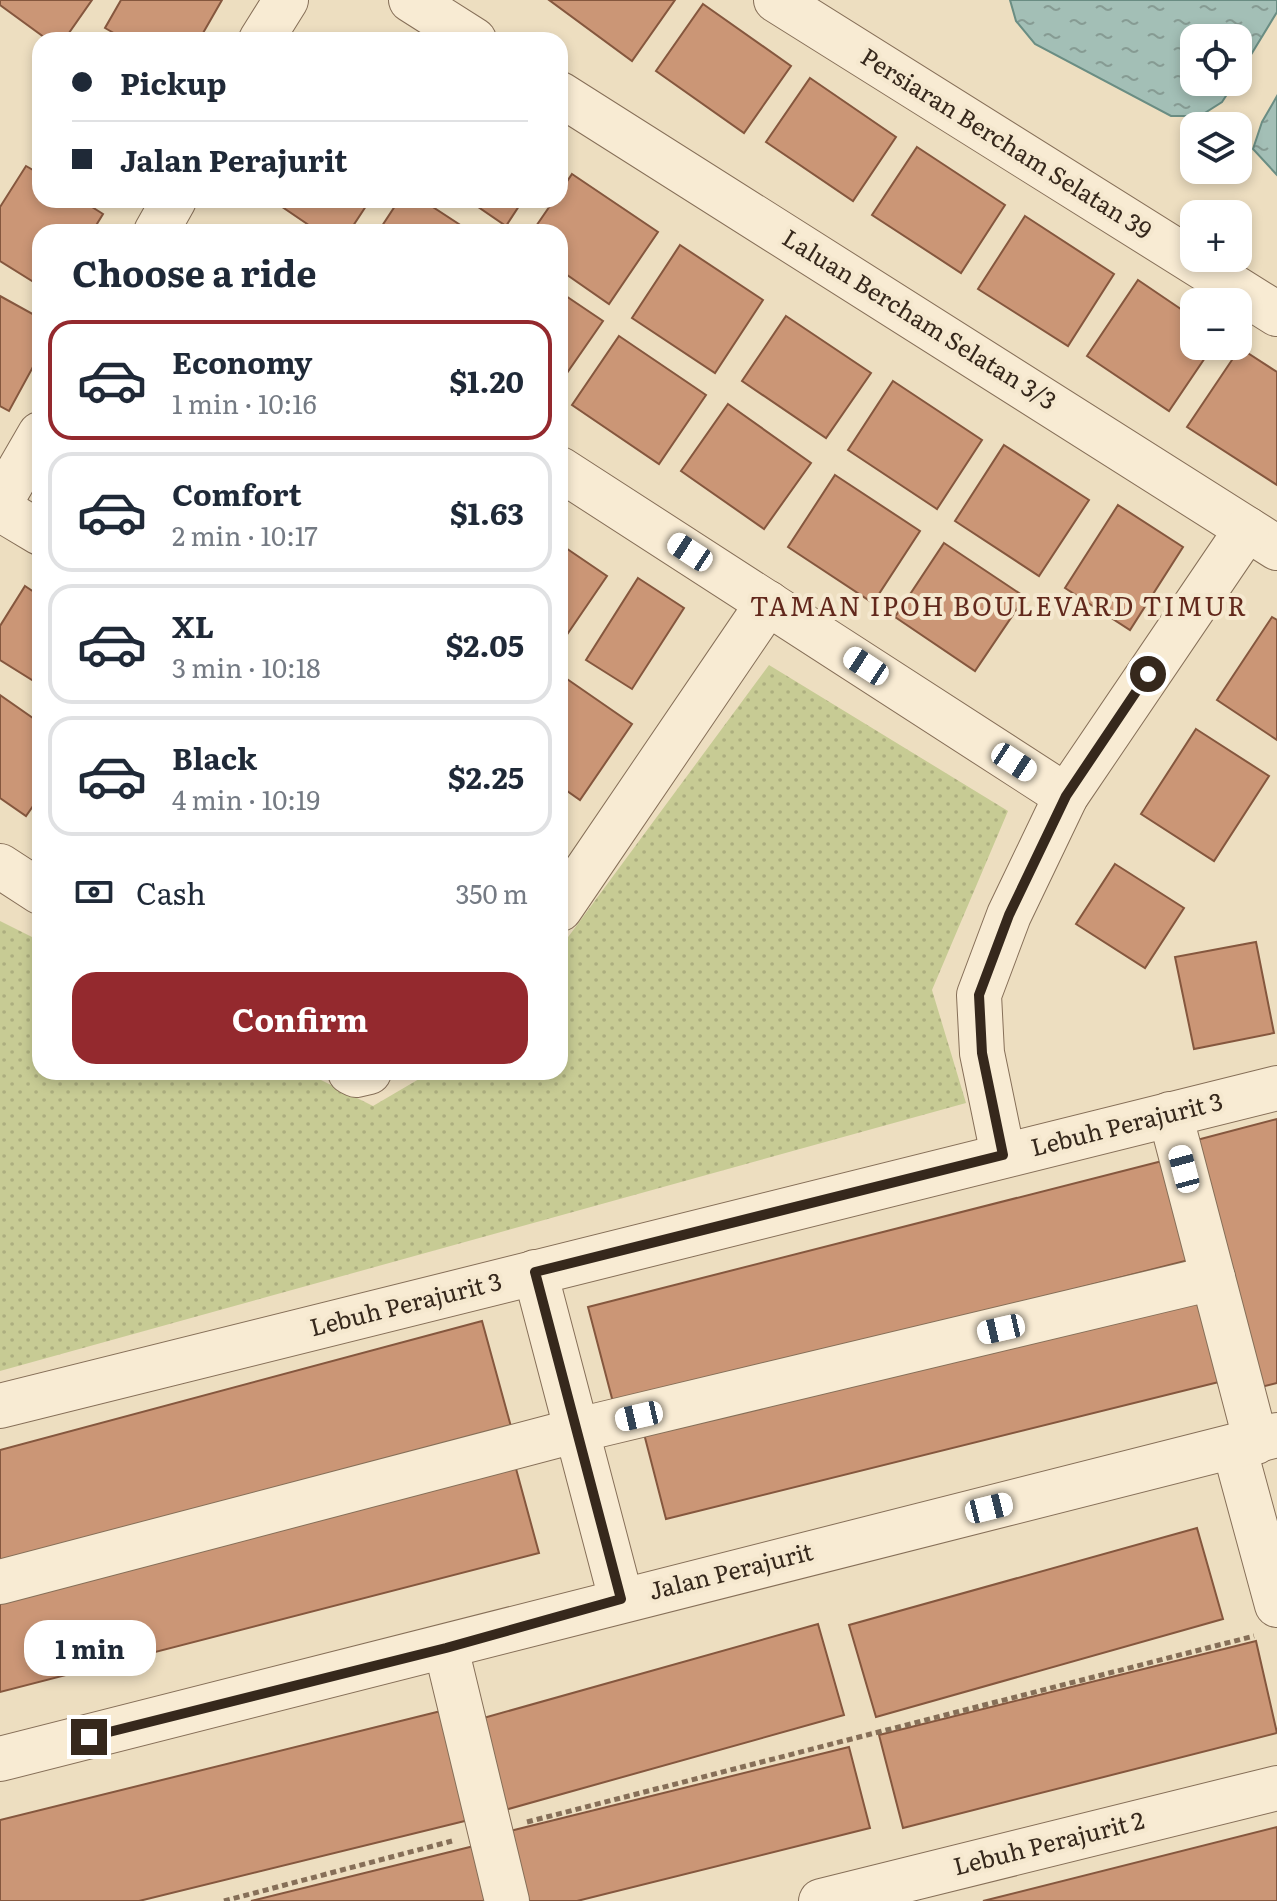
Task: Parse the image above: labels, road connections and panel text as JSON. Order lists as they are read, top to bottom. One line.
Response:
{"streets":{"street":["Persiaran Bercham Selatan 39","Laluan Bercham Selatan 3/3","Lebuh Perajurit 3","Jalan Perajurit","Lebuh Perajurit 2"]},"districts":["TAMAN IPOH BOULEVARD TIMUR"],"page":{"map_buttons":["+","−"],"banner":["Pickup","Jalan Perajurit"],"heading":"Choose a ride","list":[{"name":"Economy","note":"1 min · 10:16","value":"$1.20"},{"name":"Comfort","note":"2 min · 10:17","value":"$1.63"},{"name":"XL","note":"3 min · 10:18","value":"$2.05"},{"name":"Black","note":"4 min · 10:19","value":"$2.25"}],"pay":["Cash","350 m"],"buttons":"Confirm","bubble":"1 min"}}
